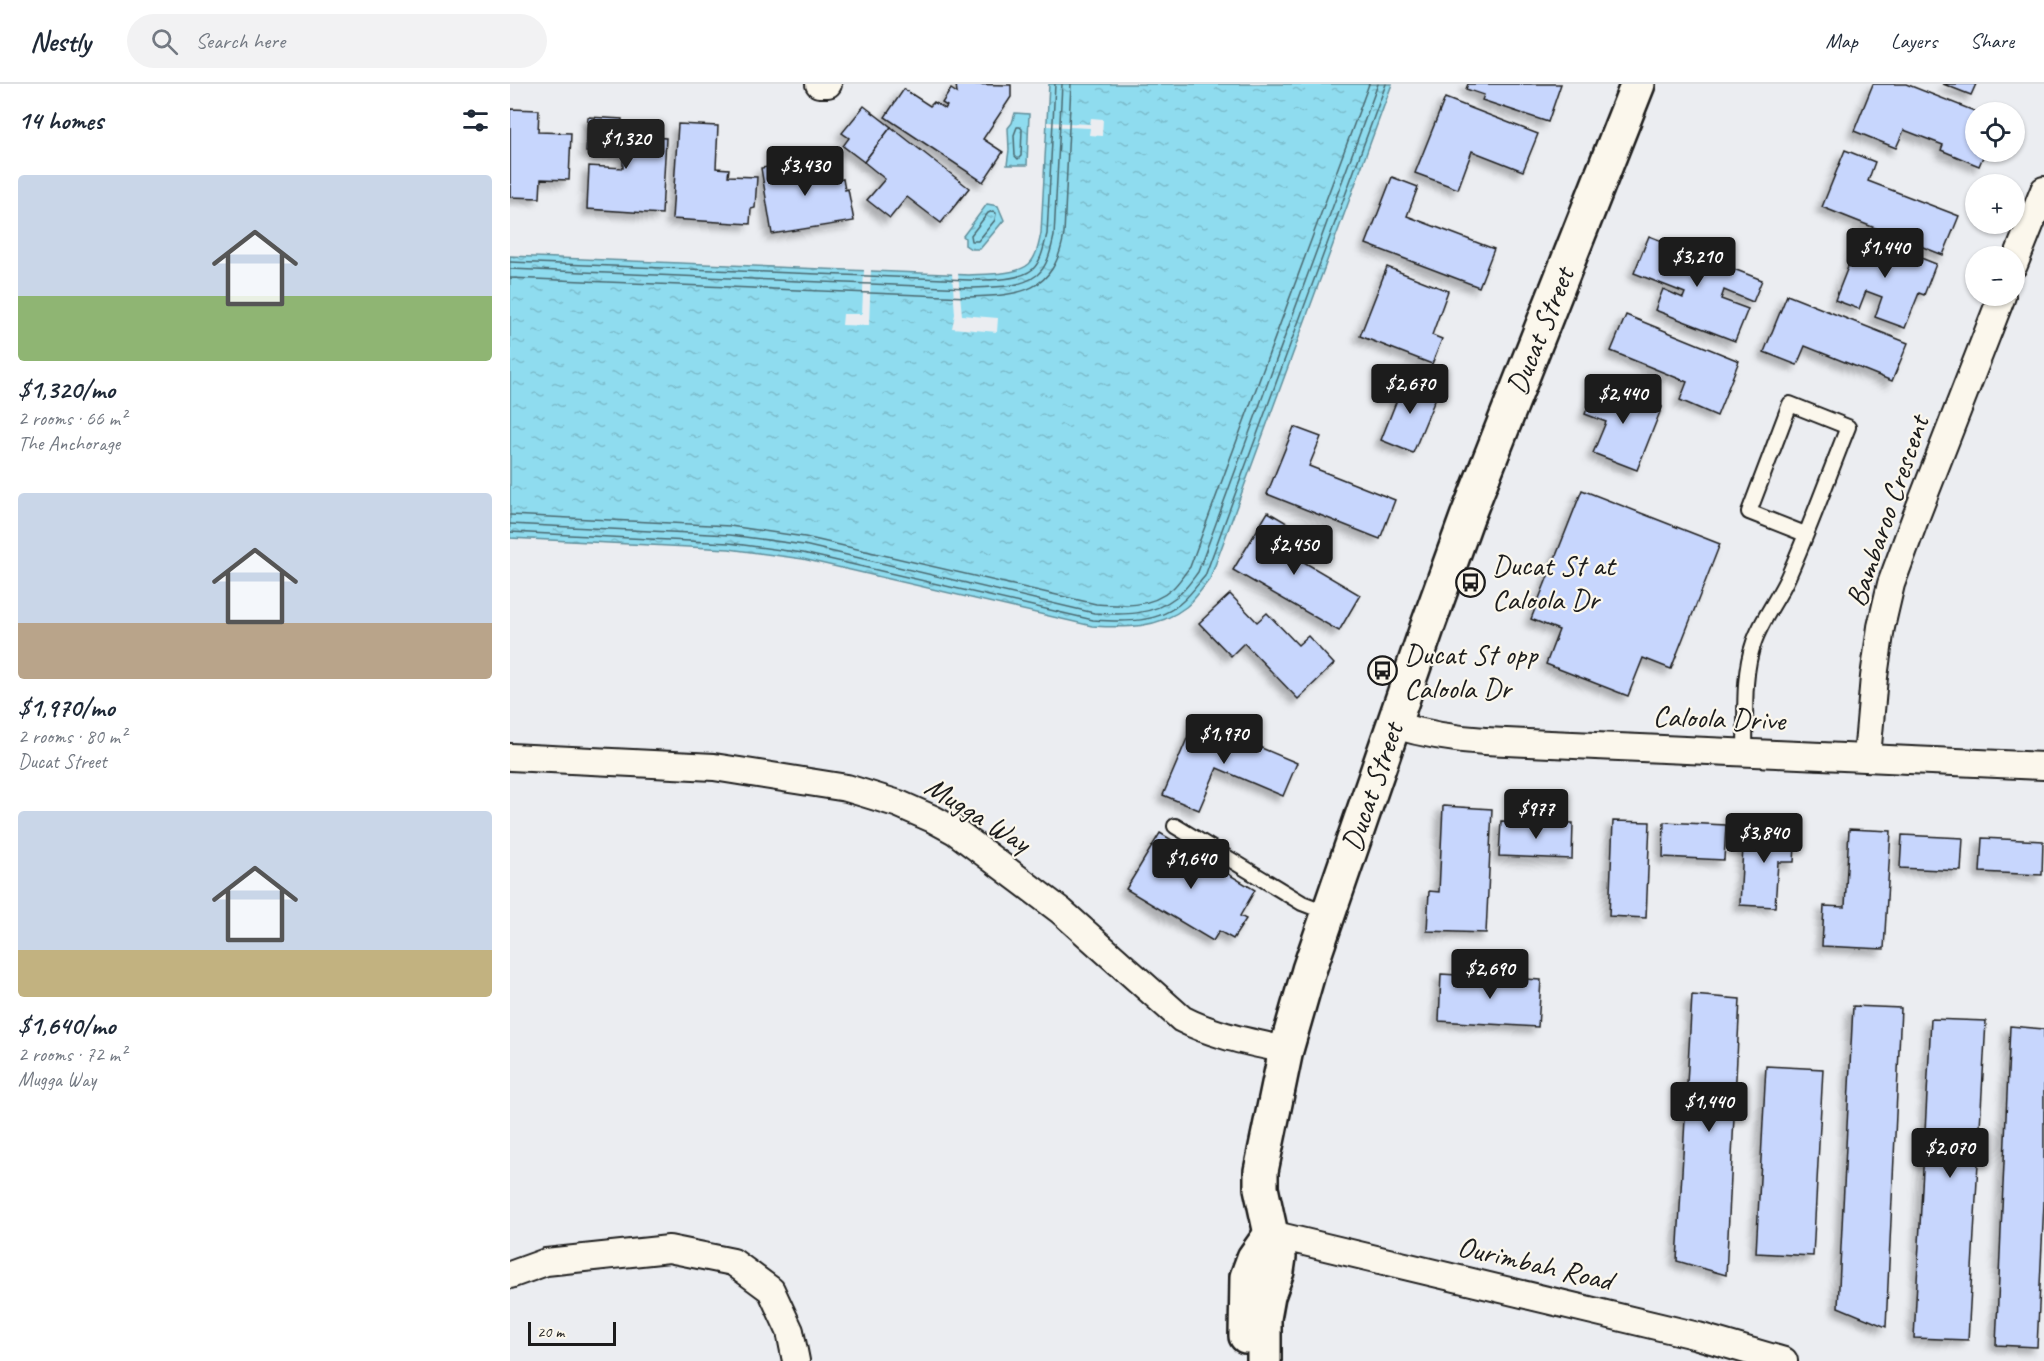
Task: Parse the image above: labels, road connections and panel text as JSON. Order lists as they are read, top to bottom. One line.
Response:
{"streets":{"street":["Ducat Street","Bambaroo Crescent","Caloola Drive","Mugga Way","Ourimbah Road"]},"crossings":[["Ducat Street","Caloola Drive"],["Ducat Street","Mugga Way"],["Ducat Street","Ourimbah Road"],["Bambaroo Crescent","Caloola Drive"]],"places":{"bus stop":["Ducat St at Caloola Dr","Ducat St opp Caloola Dr"]},"scale_bar":"20 m","page":{"header":"Nestly","search":"Search here","nav":["Map","Layers","Share"],"heading":"14 homes","map_buttons":["+","−"],"price":["$1,320","$3,430","$1,440","$3,210","$2,670","$2,440","$2,450","$1,970","$977","$3,840","$1,640","$2,690","$1,440","$2,070"],"list":[{"name":"$1,320/mo","note":"2 rooms · 66 m² · The Anchorage"},{"name":"$1,970/mo","note":"2 rooms · 80 m² · Ducat Street"},{"name":"$1,640/mo","note":"2 rooms · 72 m² · Mugga Way"}],"scale":"20 m"}}
